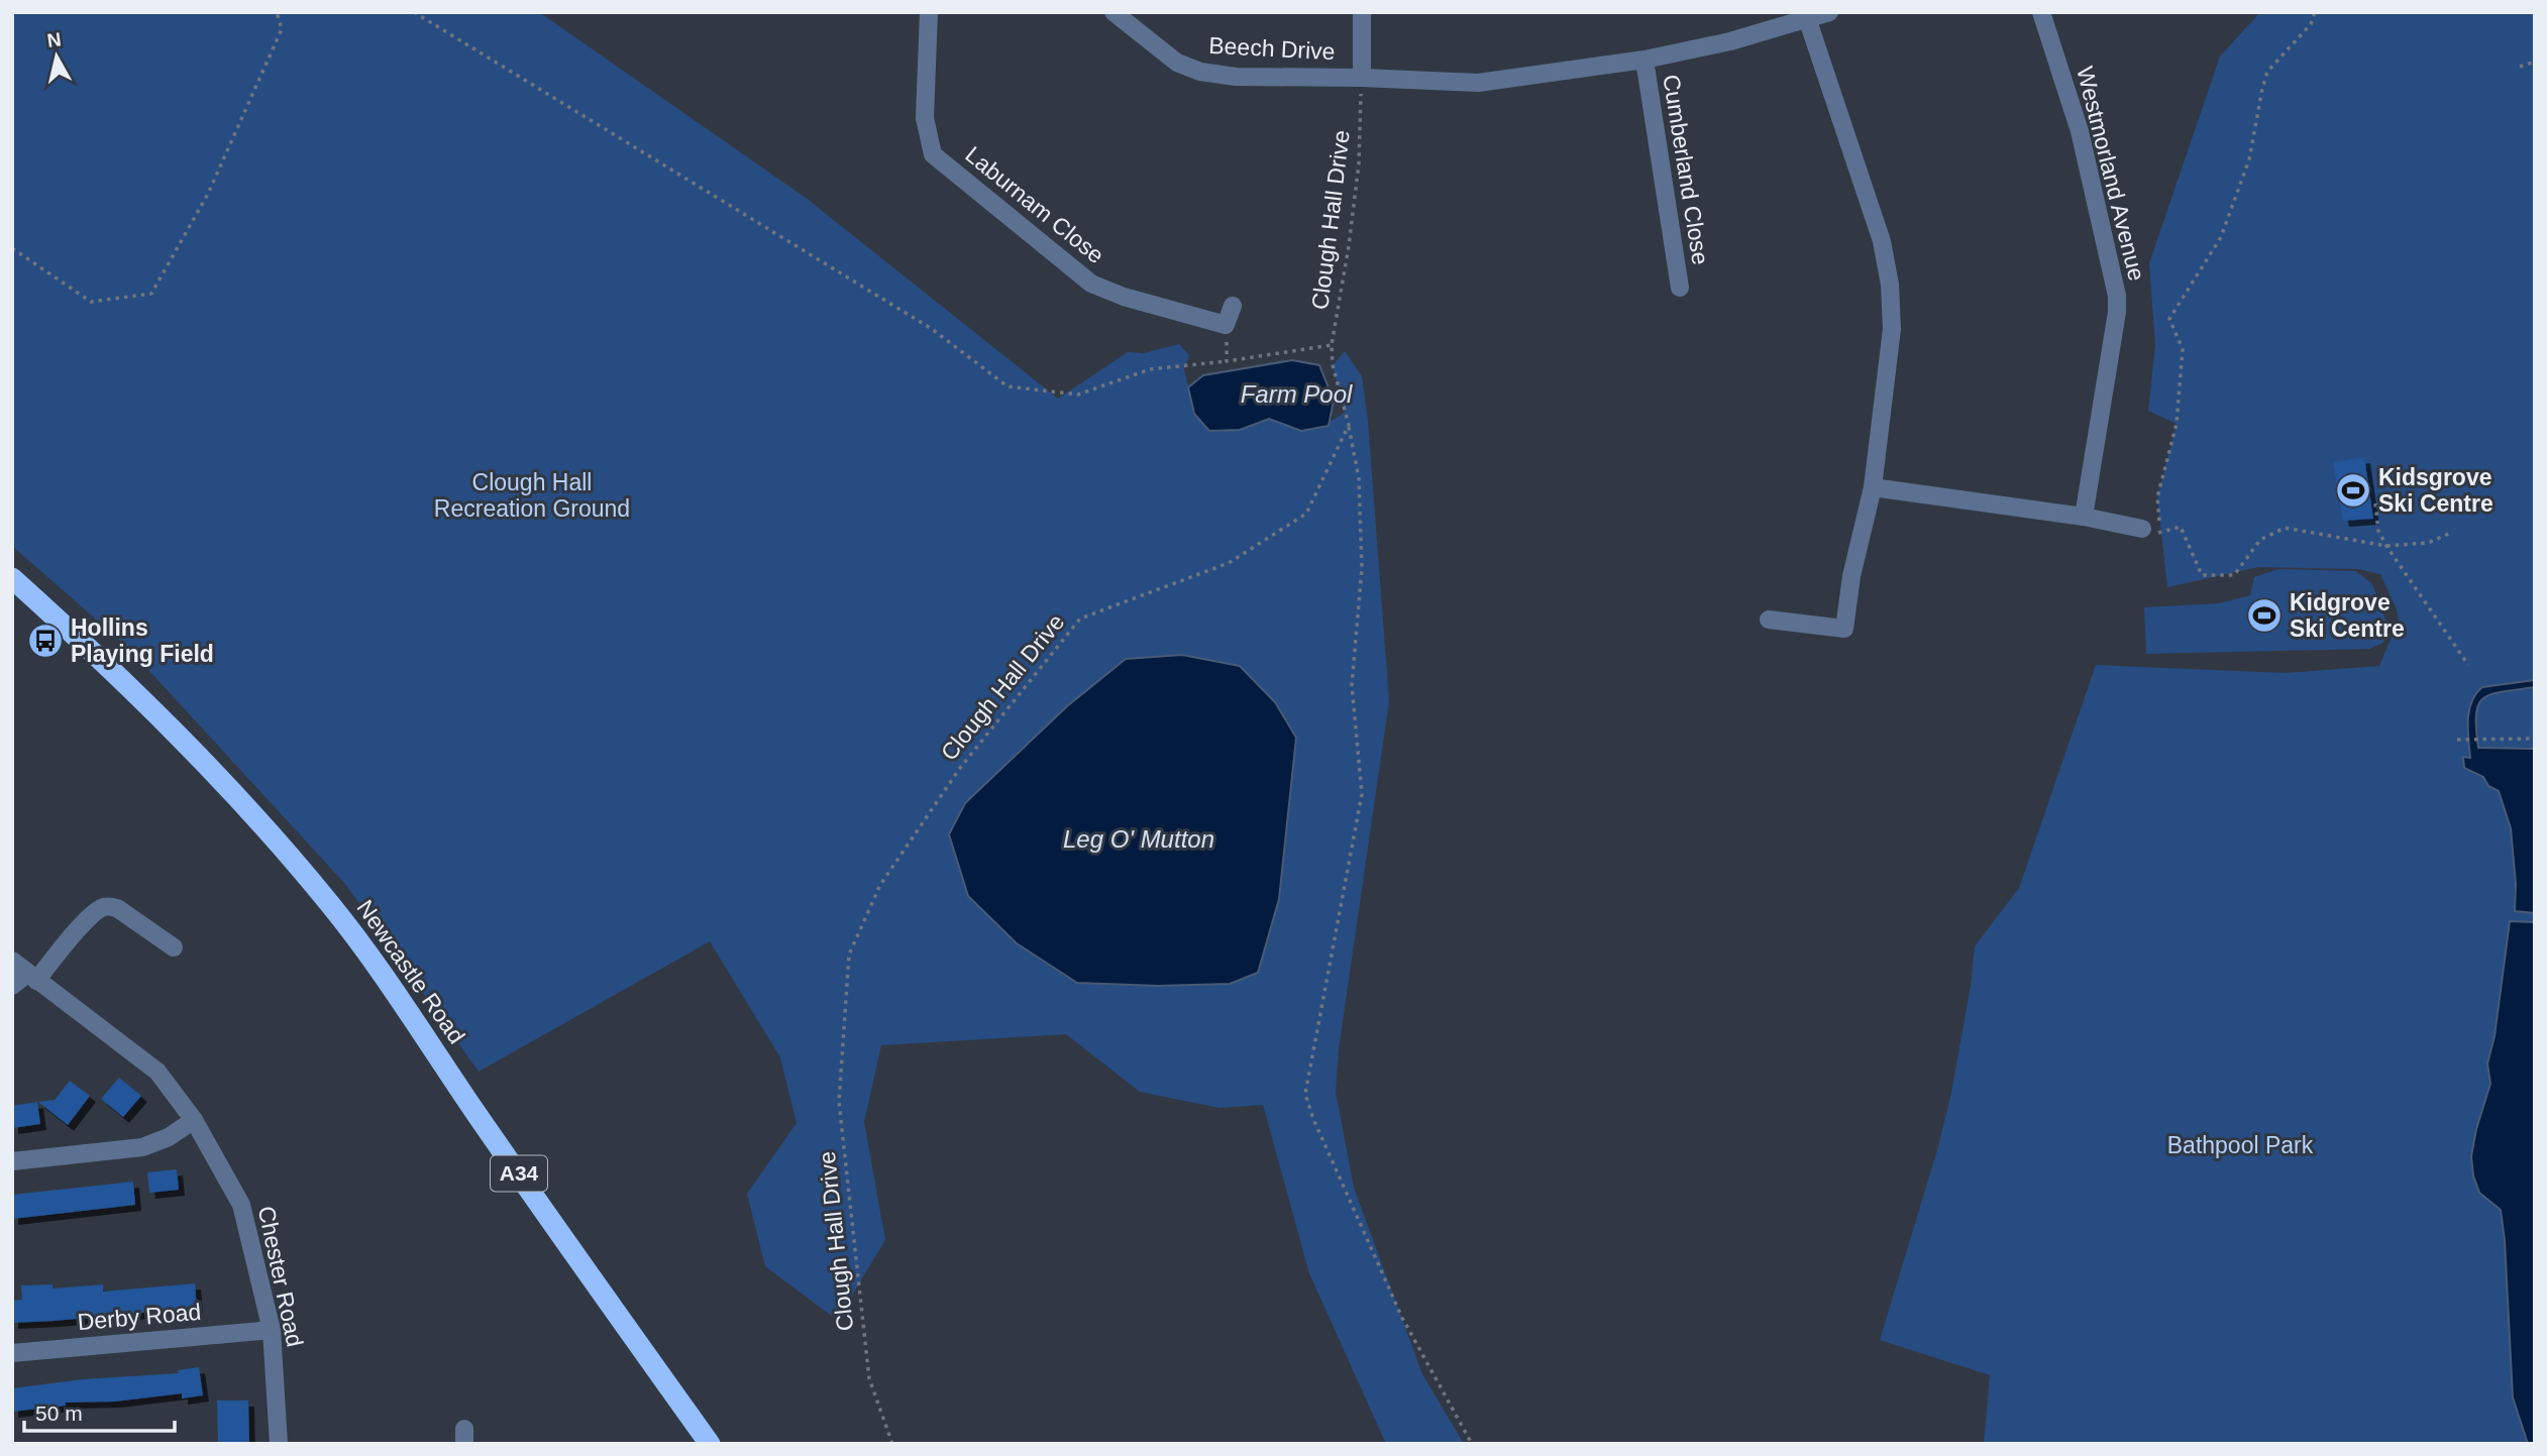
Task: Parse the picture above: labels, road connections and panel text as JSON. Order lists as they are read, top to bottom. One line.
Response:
{"streets":{"highway":["Newcastle Road","A34"],"street":["Beech Drive","Cumberland Close","Westmorland Avenue","Laburnam Close","Chester Road","Derby Road"],"path":["Clough Hall Drive"]},"crossings":[["Beech Drive","Cumberland Close"],["Beech Drive","Clough Hall Drive"],["Chester Road","Derby Road"]],"water":["Farm Pool","Leg O' Mutton"],"parks":["Clough Hall Recreation Ground","Bathpool Park"],"places":{"sports":["Kidsgrove Ski Centre","Kidgrove Ski Centre"],"bus stop":["Hollins Playing Field"]},"scale_bar":"50 m","north":"top"}
